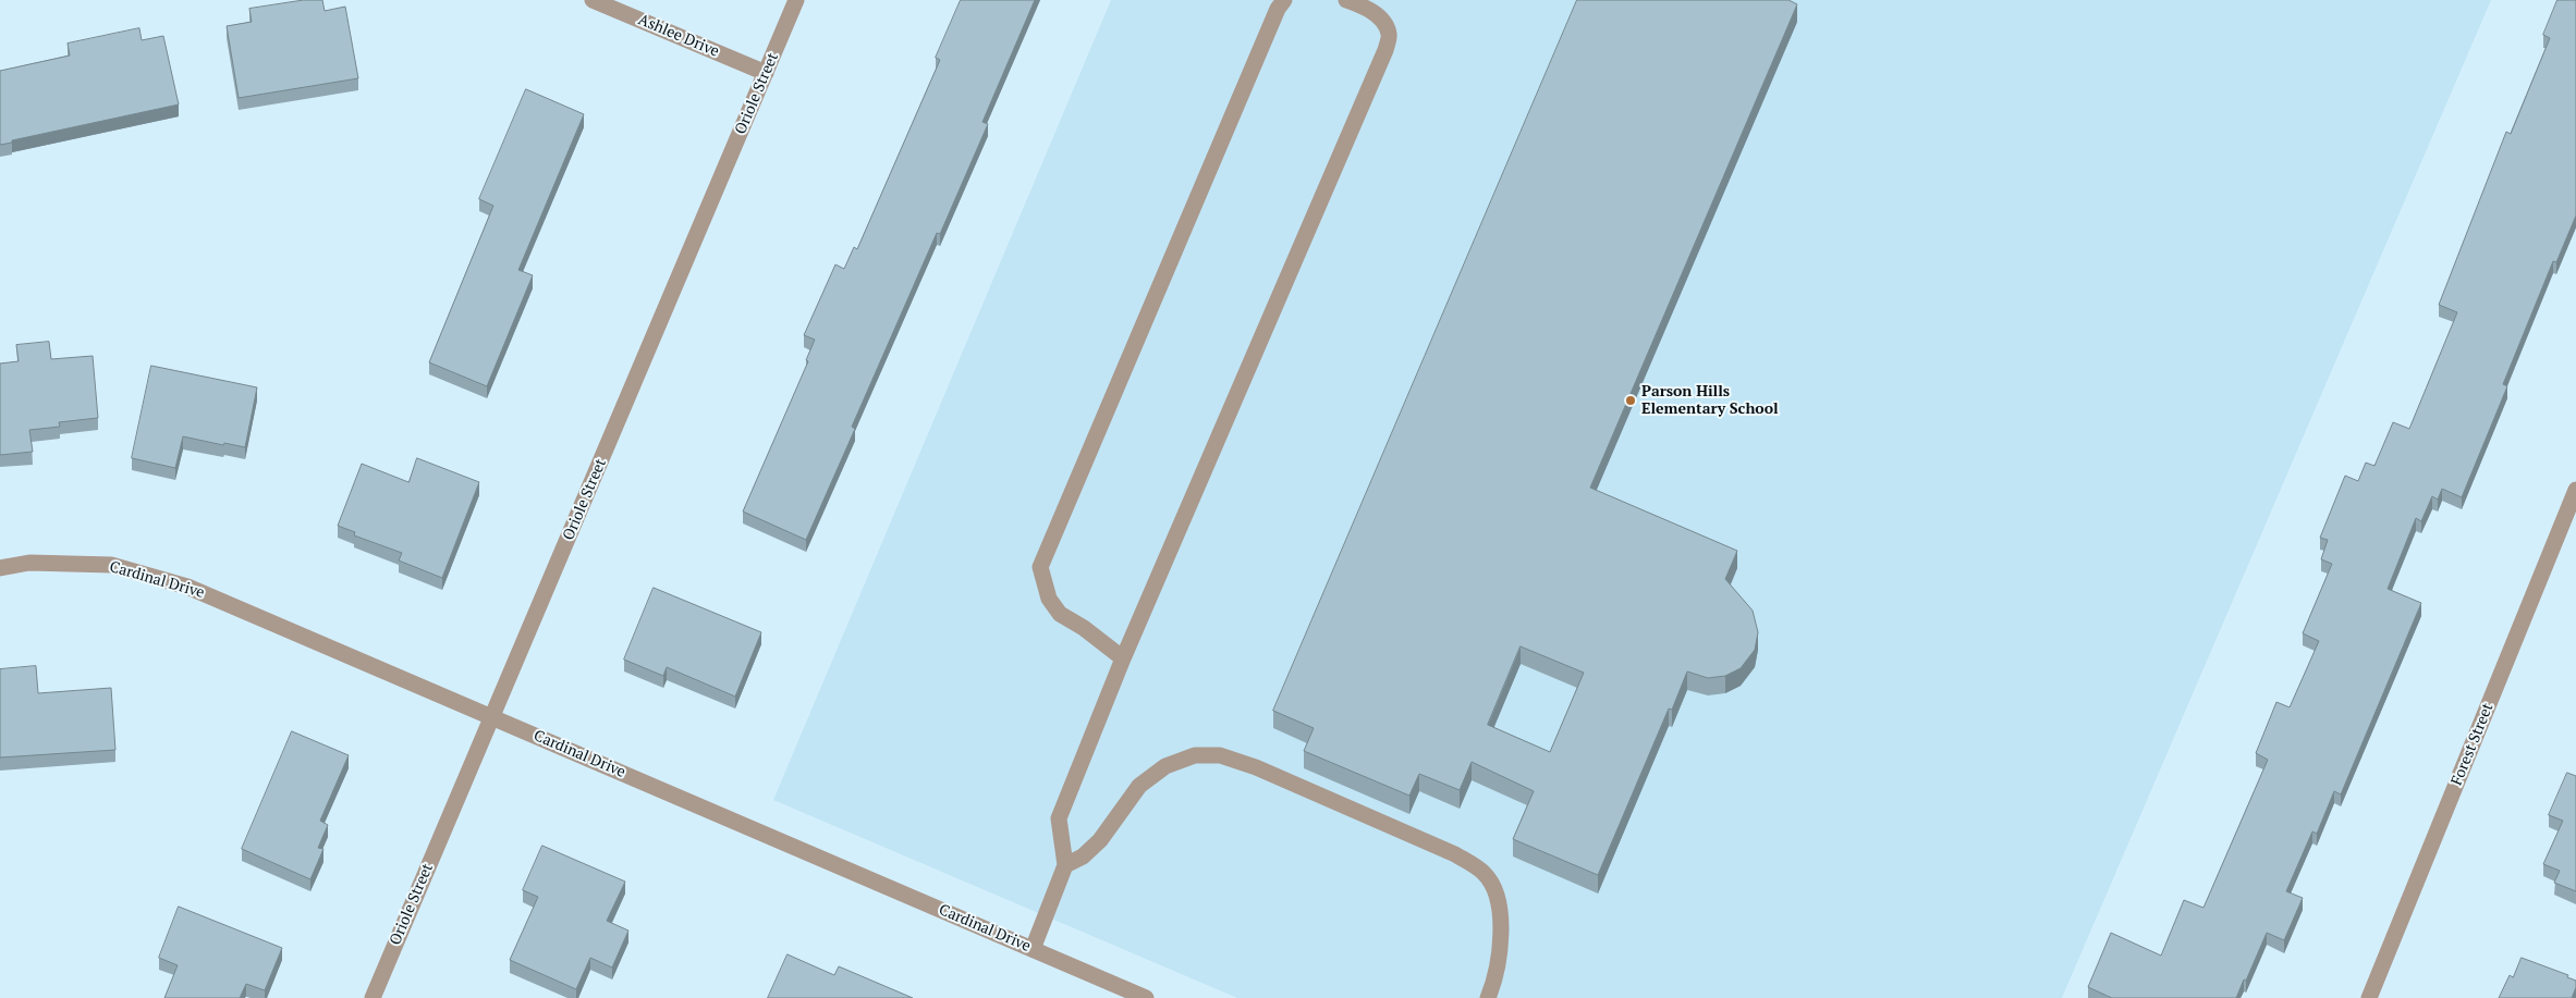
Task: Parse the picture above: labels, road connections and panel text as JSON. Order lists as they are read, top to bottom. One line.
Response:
{"streets":{"street":["Ashlee Drive","Oriole Street","Cardinal Drive","Forest Street"]},"crossings":[["Ashlee Drive","Oriole Street"],["Oriole Street","Cardinal Drive"]],"places":["Parson Hills Elementary School"]}
